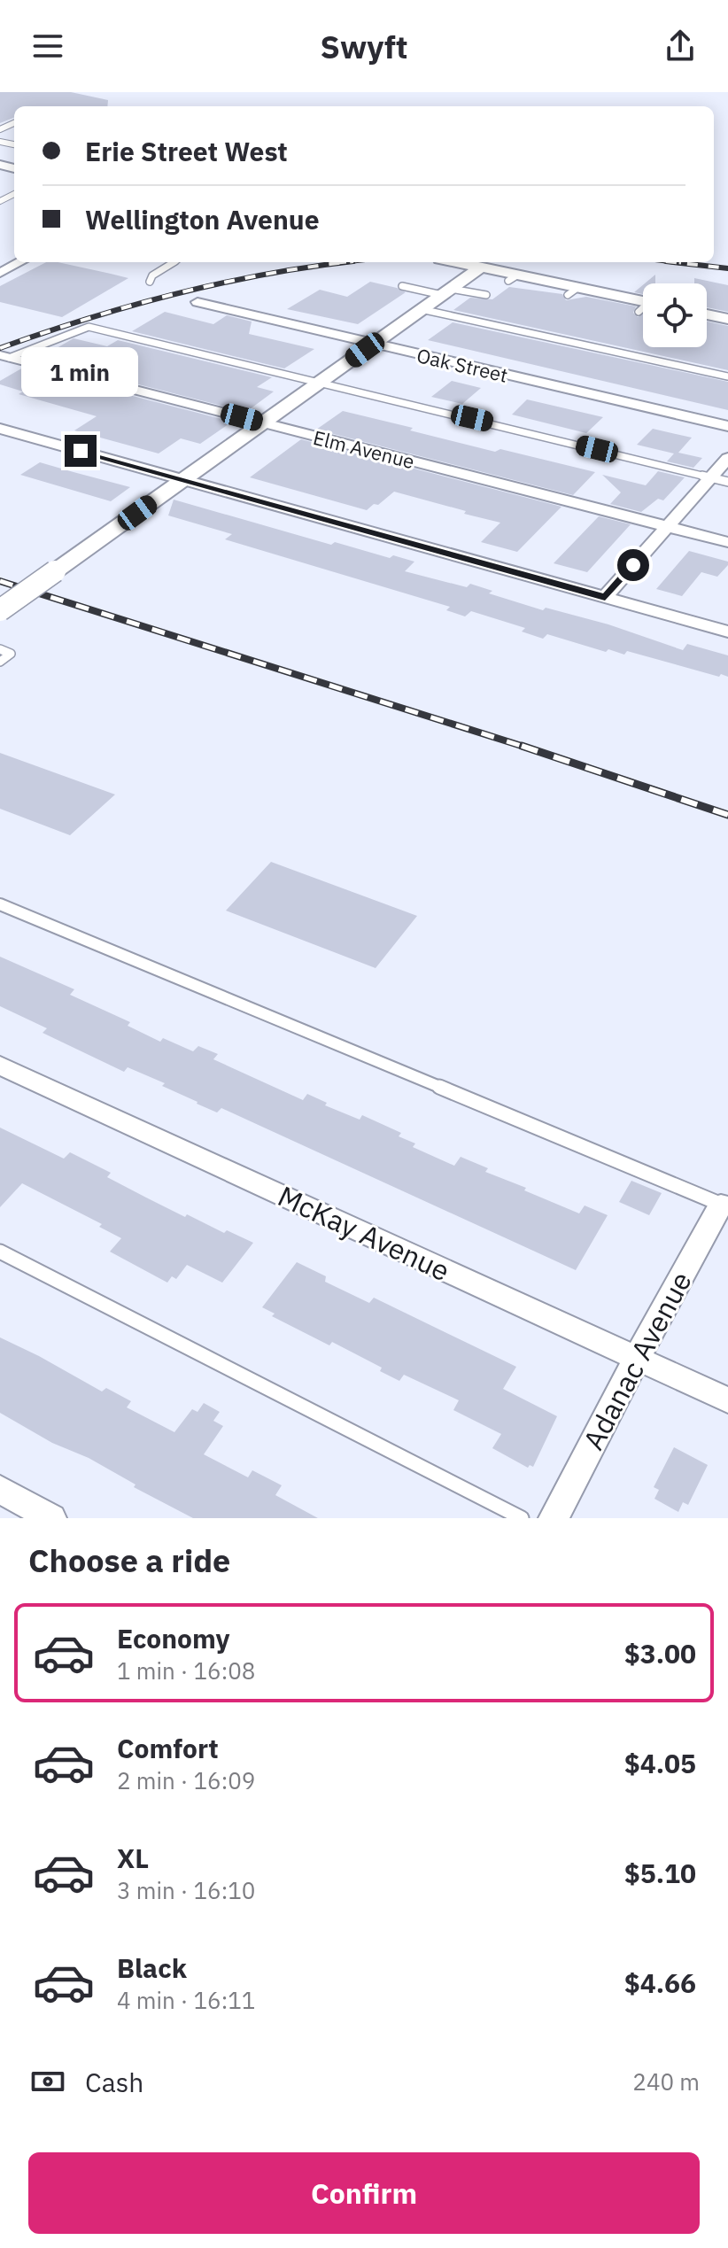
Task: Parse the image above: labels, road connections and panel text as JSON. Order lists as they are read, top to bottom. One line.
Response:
{"streets":{"street":["Oak Street","Elm Avenue","McKay Avenue","Adanac Avenue"]},"crossings":[["McKay Avenue","Adanac Avenue"]],"page":{"header":"Swyft","banner":["Erie Street West","Wellington Avenue"],"bubble":"1 min","heading":"Choose a ride","list":[{"name":"Economy","note":"1 min · 16:08","value":"$3.00"},{"name":"Comfort","note":"2 min · 16:09","value":"$4.05"},{"name":"XL","note":"3 min · 16:10","value":"$5.10"},{"name":"Black","note":"4 min · 16:11","value":"$4.66"}],"pay":["Cash","240 m"],"buttons":"Confirm"}}
